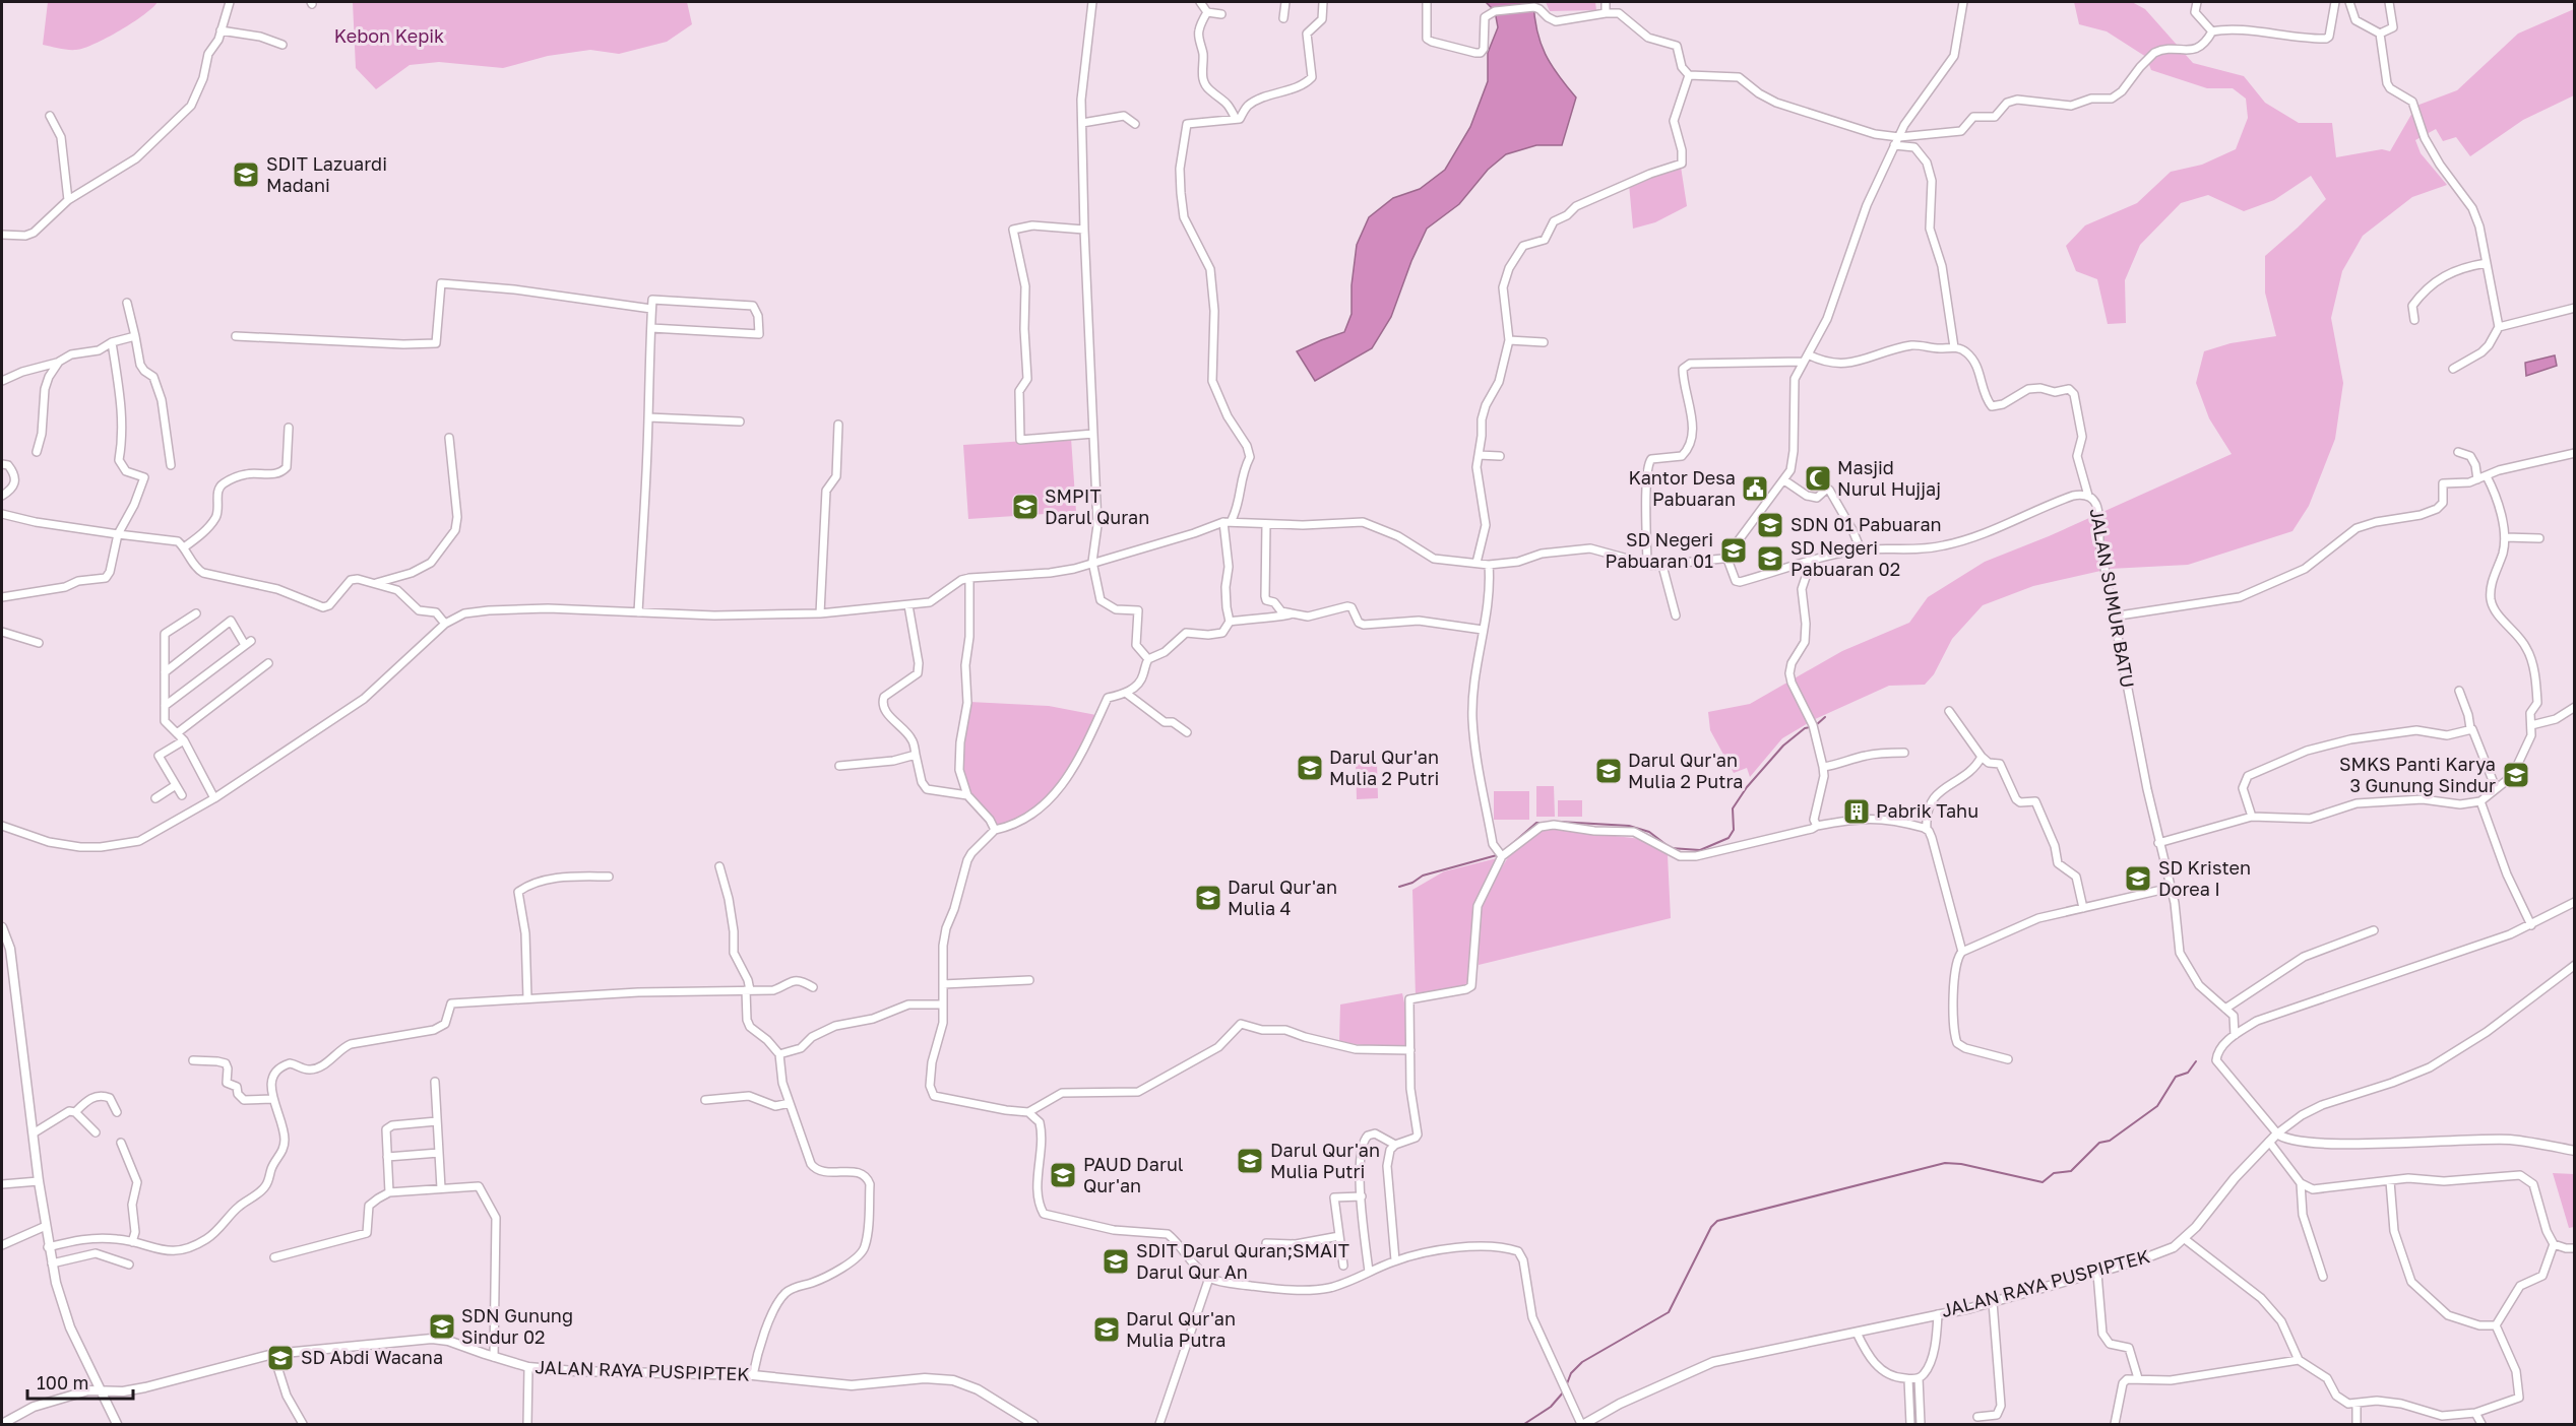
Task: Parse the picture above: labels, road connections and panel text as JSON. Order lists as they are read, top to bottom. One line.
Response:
{"streets":{"main road":["JALAN RAYA PUSPIPTEK"],"street":["JALAN SUMUR BATU"]},"parks":["Kebon Kepik"],"places":{"school or university":["SDIT Lazuardi Madani","SMPIT Darul Quran","SDN 01 Pabuaran","SD Negeri Pabuaran 01","SD Negeri Pabuaran 02","Darul Qur'an Mulia 2 Putri","Darul Qur'an Mulia 2 Putra","SMKS Panti Karya 3 Gunung Sindur","SD Kristen Dorea I","Darul Qur'an Mulia 4","Darul Qur'an Mulia Putri","PAUD Darul Qur'an","SDIT Darul Quran;SMAIT Darul Qur An","SDN Gunung Sindur 02","Darul Qur'an Mulia Putra","SD Abdi Wacana"],"mosque":["Masjid Nurul Hujjaj"],"public building":["Kantor Desa Pabuaran"],"building":["Pabrik Tahu"]},"scale_bar":"100 m"}
